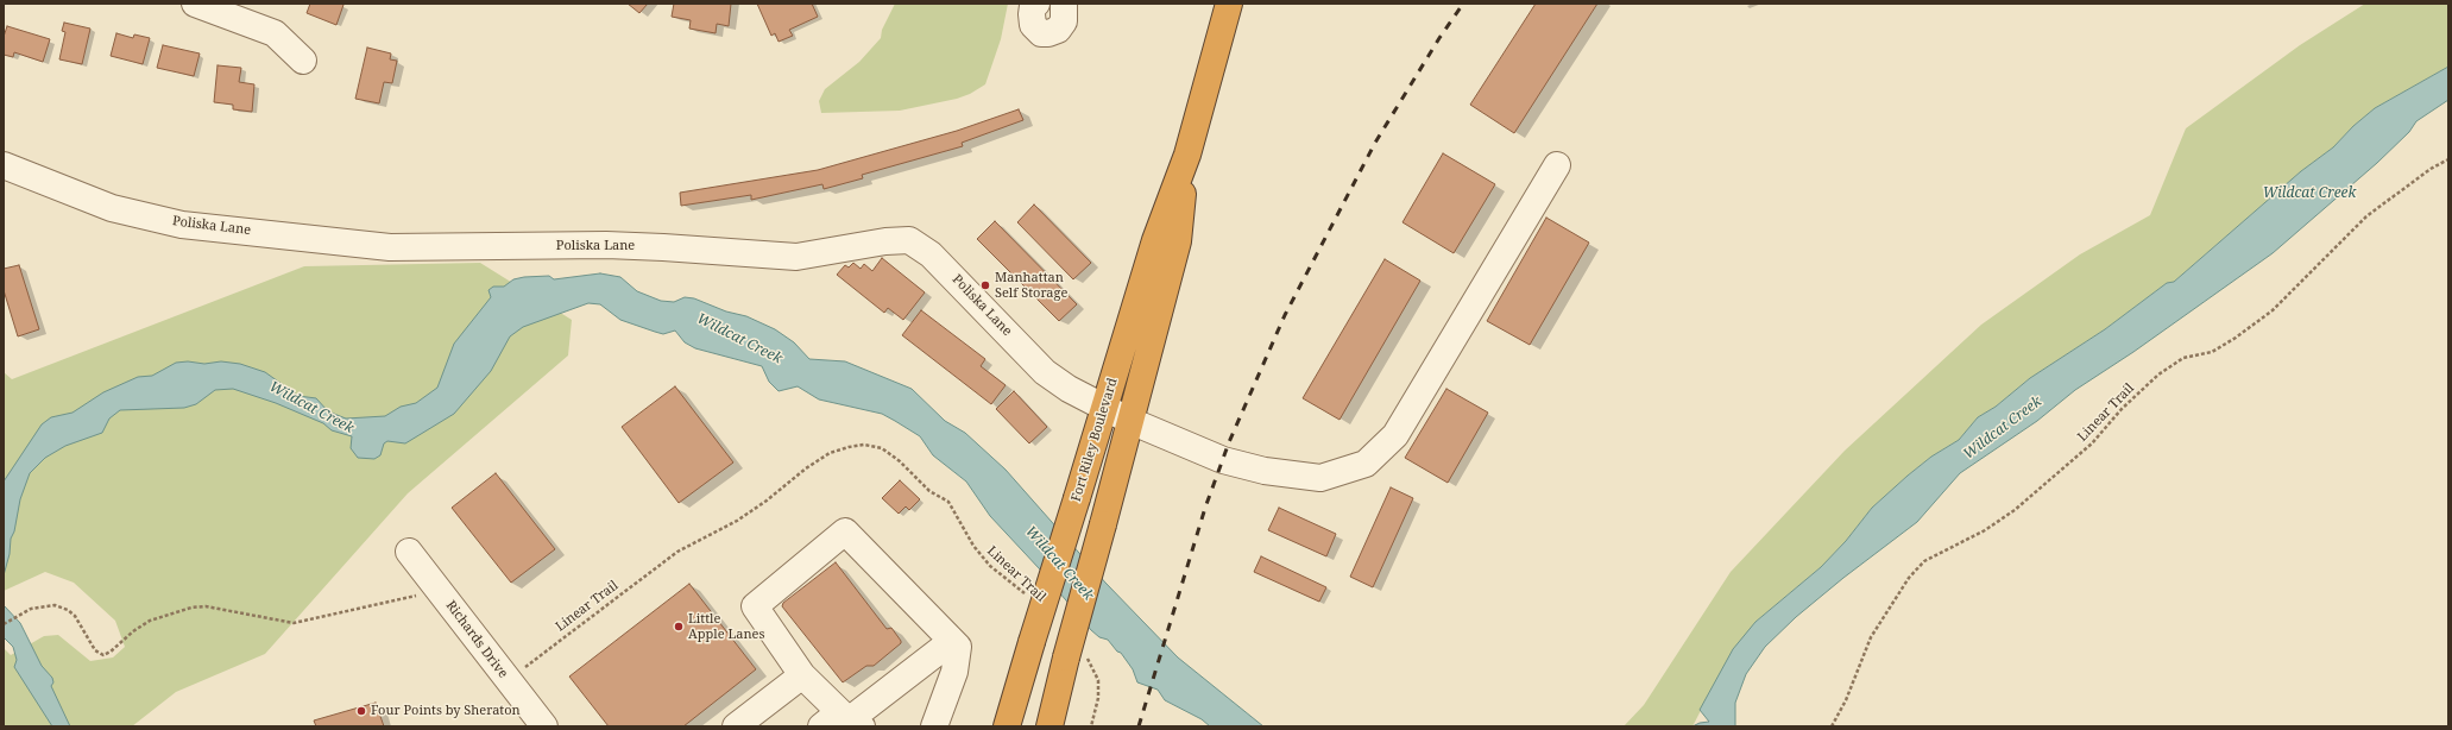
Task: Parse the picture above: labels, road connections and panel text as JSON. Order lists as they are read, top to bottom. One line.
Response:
{"streets":{"highway":["Fort Riley Boulevard"],"street":["Poliska Lane","Richards Drive"],"path":["Linear Trail"]},"crossings":[["Poliska Lane","Fort Riley Boulevard"],["Linear Trail","Richards Drive"]],"water":["Wildcat Creek"],"places":["Manhattan Self Storage","Little Apple Lanes","Four Points by Sheraton"]}
